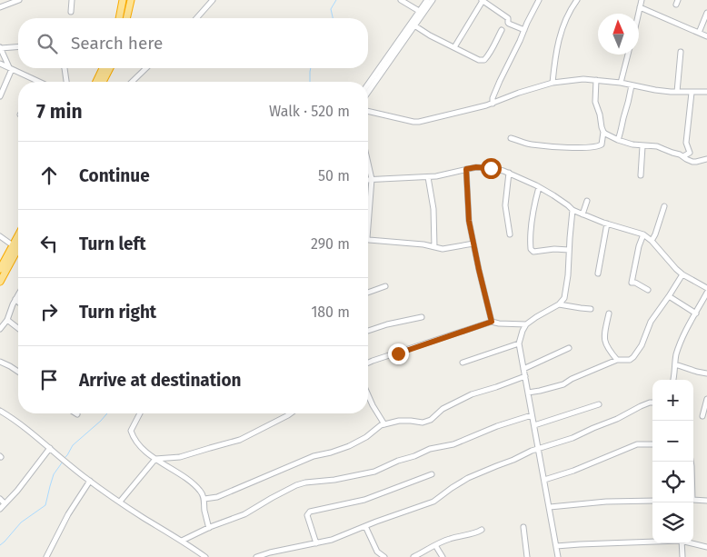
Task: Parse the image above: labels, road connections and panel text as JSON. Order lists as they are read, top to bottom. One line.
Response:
{"north":"top","page":{"search":"Search here","heading":["7 min","Walk · 520 m"],"list":[["Continue","50 m"],["Turn left","290 m"],["Turn right","180 m"],"Arrive at destination"],"map_buttons":["+","−"]}}
